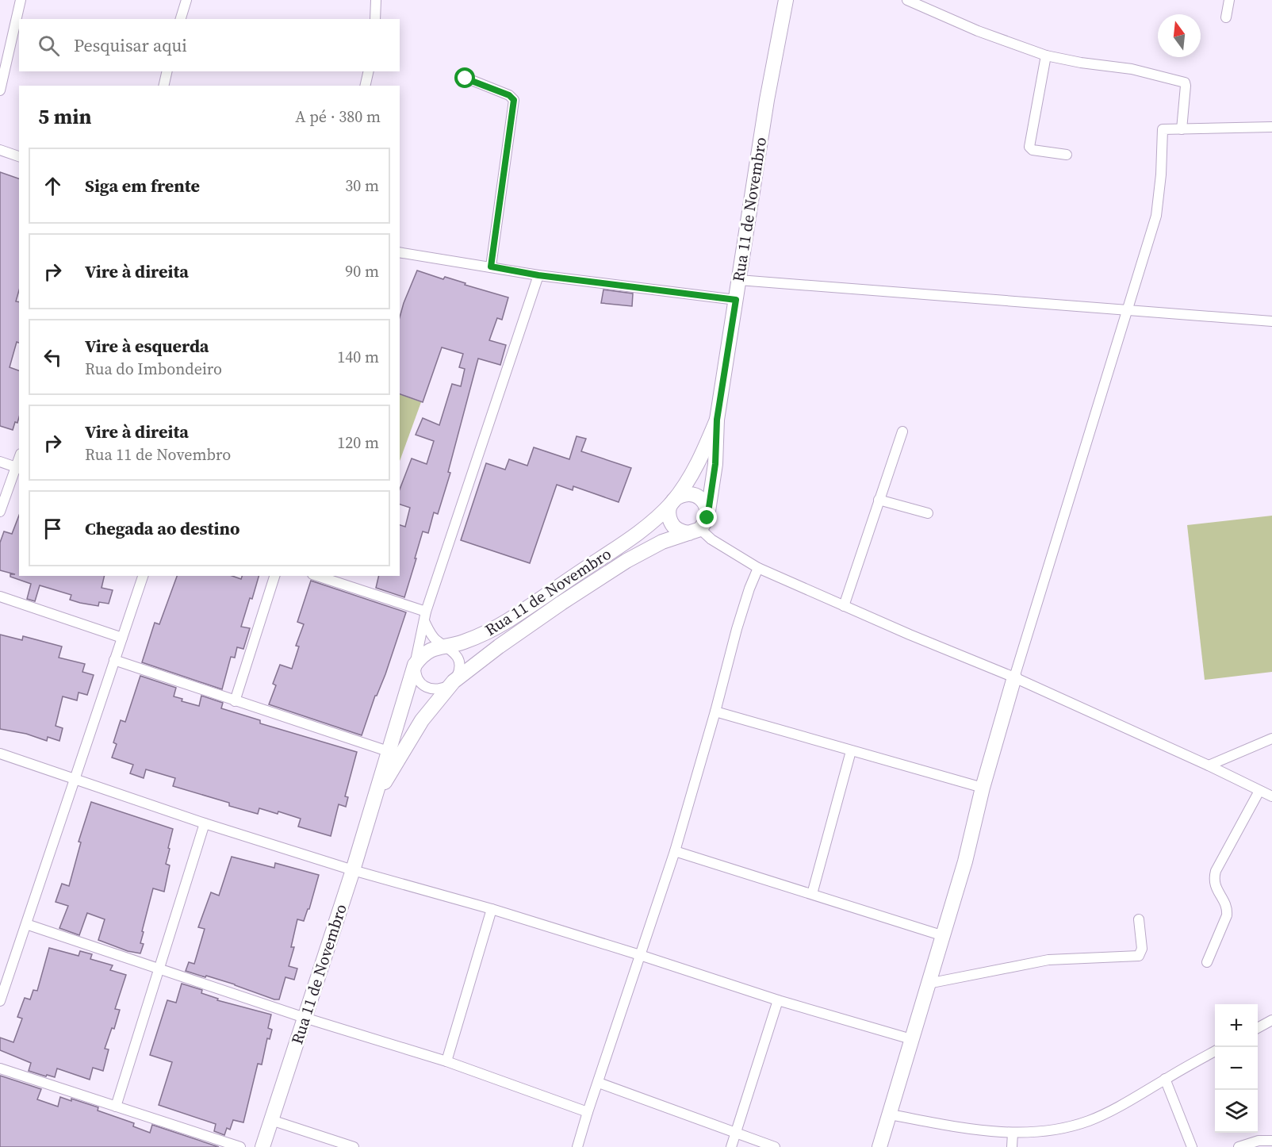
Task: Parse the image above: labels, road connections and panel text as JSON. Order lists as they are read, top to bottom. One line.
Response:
{"streets":{"main road":["Rua 11 de Novembro"]},"north":"top","page":{"search":"Pesquisar aqui","heading":["5 min","A pé · 380 m"],"list":[["Siga em frente","30 m"],["Vire à direita","90 m"],["Vire à esquerda","Rua do Imbondeiro","140 m"],["Vire à direita","Rua 11 de Novembro","120 m"],"Chegada ao destino"],"map_buttons":["+","−"]}}
